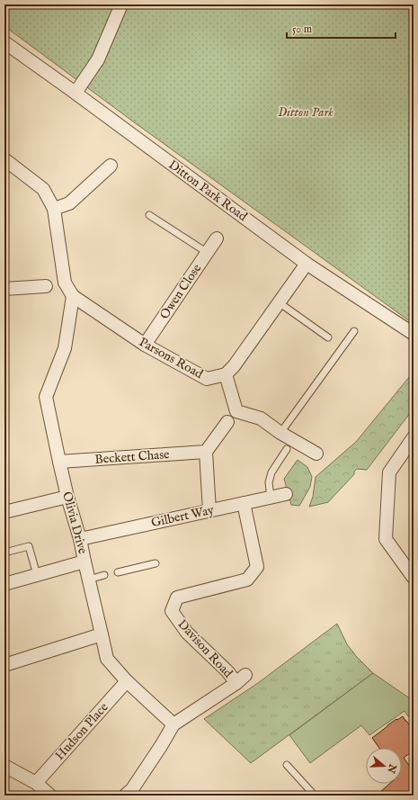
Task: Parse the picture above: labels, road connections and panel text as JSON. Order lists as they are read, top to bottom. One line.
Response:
{"streets":{"street":["Ditton Park Road","Owen Close","Parsons Road","Beckett Chase","Gilbert Way","Olivia Drive","Davison Road","Hudson Place"]},"crossings":[["Owen Close","Parsons Road"],["Parsons Road","Olivia Drive"],["Beckett Chase","Olivia Drive"],["Gilbert Way","Olivia Drive"],["Gilbert Way","Davison Road"],["Olivia Drive","Davison Road"],["Olivia Drive","Hudson Place"]],"parks":["Ditton Park"],"scale_bar":"50 m","north":"right"}
